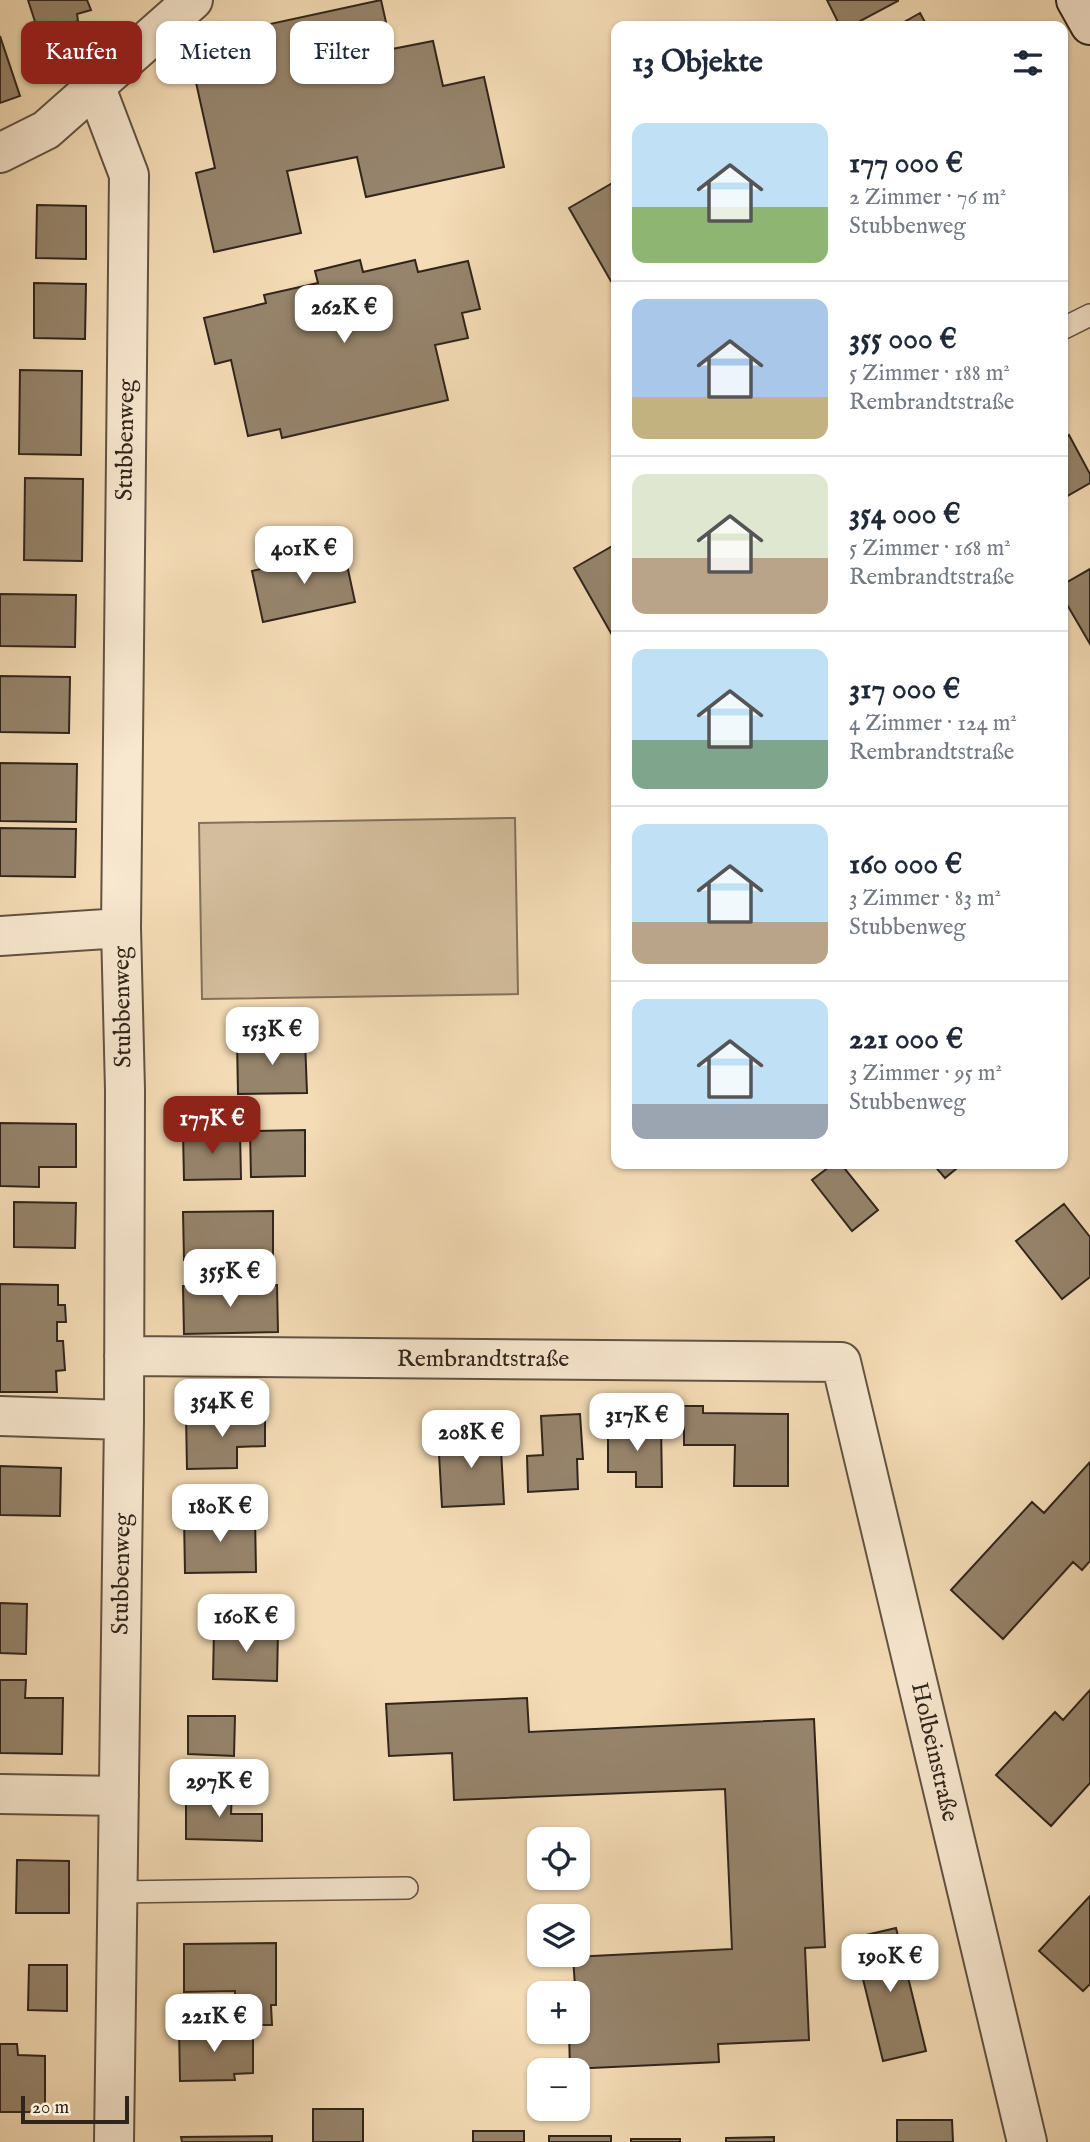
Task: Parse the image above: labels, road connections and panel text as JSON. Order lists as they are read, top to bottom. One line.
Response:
{"streets":{"street":["Stubbenweg","Rembrandtstraße","Holbeinstraße"]},"crossings":[["Stubbenweg","Rembrandtstraße"],["Rembrandtstraße","Holbeinstraße"]],"scale_bar":"20 m","page":{"chip":["Kaufen","Mieten","Filter"],"heading":"13 Objekte","list":[{"name":"177 000 €","note":"2 Zimmer · 76 m² · Stubbenweg"},{"name":"355 000 €","note":"5 Zimmer · 188 m² · Rembrandtstraße"},{"name":"354 000 €","note":"5 Zimmer · 168 m² · Rembrandtstraße"},{"name":"317 000 €","note":"4 Zimmer · 124 m² · Rembrandtstraße"},{"name":"160 000 €","note":"3 Zimmer · 83 m² · Stubbenweg"},{"name":"221 000 €","note":"3 Zimmer · 95 m² · Stubbenweg"}],"price":["262K €","401K €","153K €","177K €","355K €","354K €","317K €","208K €","180K €","160K €","297K €","190K €","221K €"],"map_buttons":["+","−"],"scale":"20 m"}}
